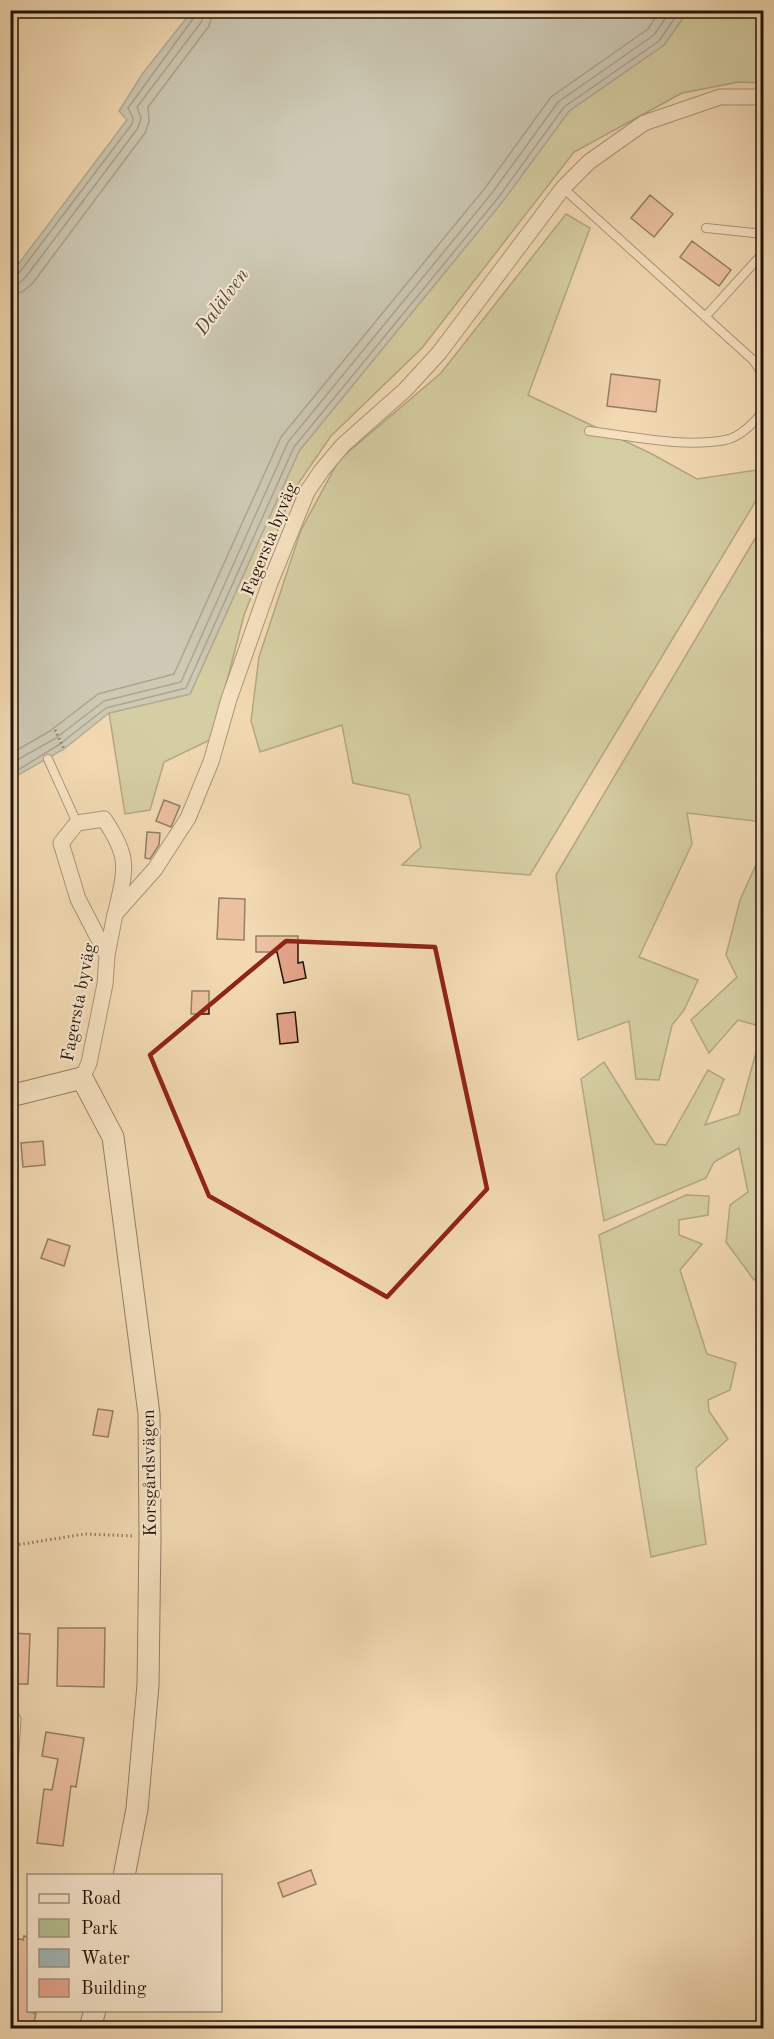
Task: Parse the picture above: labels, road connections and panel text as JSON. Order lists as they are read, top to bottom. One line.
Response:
{"streets":{"street":["Fagersta byväg","Korsgårdsvägen"]},"crossings":[["Fagersta byväg","Korsgårdsvägen"]],"water":["Dalälven"],"legend":["Road","Park","Water","Building"]}
